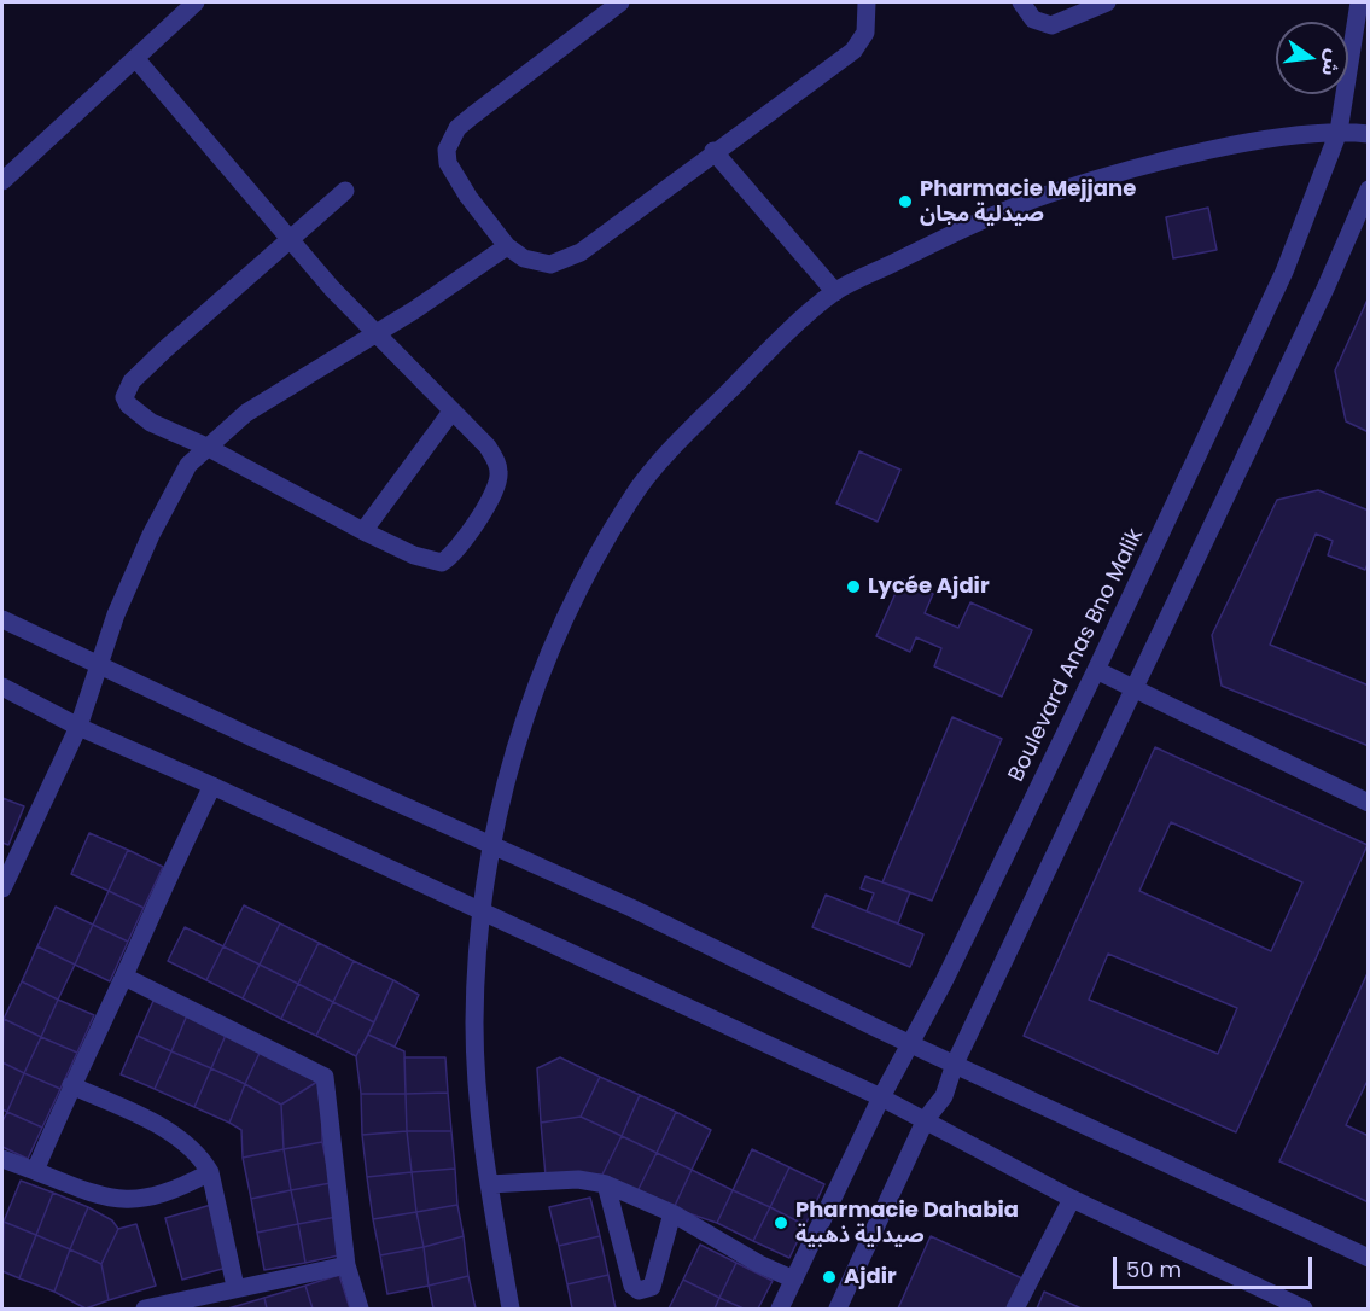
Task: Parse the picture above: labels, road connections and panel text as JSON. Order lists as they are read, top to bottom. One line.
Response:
{"streets":{"street":["Boulevard Anas Bno Malik"]},"places":["Pharmacie Mejjane صيدلية مجان","Lycée Ajdir","Pharmacie Dahabia صيدلية ذهبية","Ajdir"],"scale_bar":"50 m","north":"right"}
